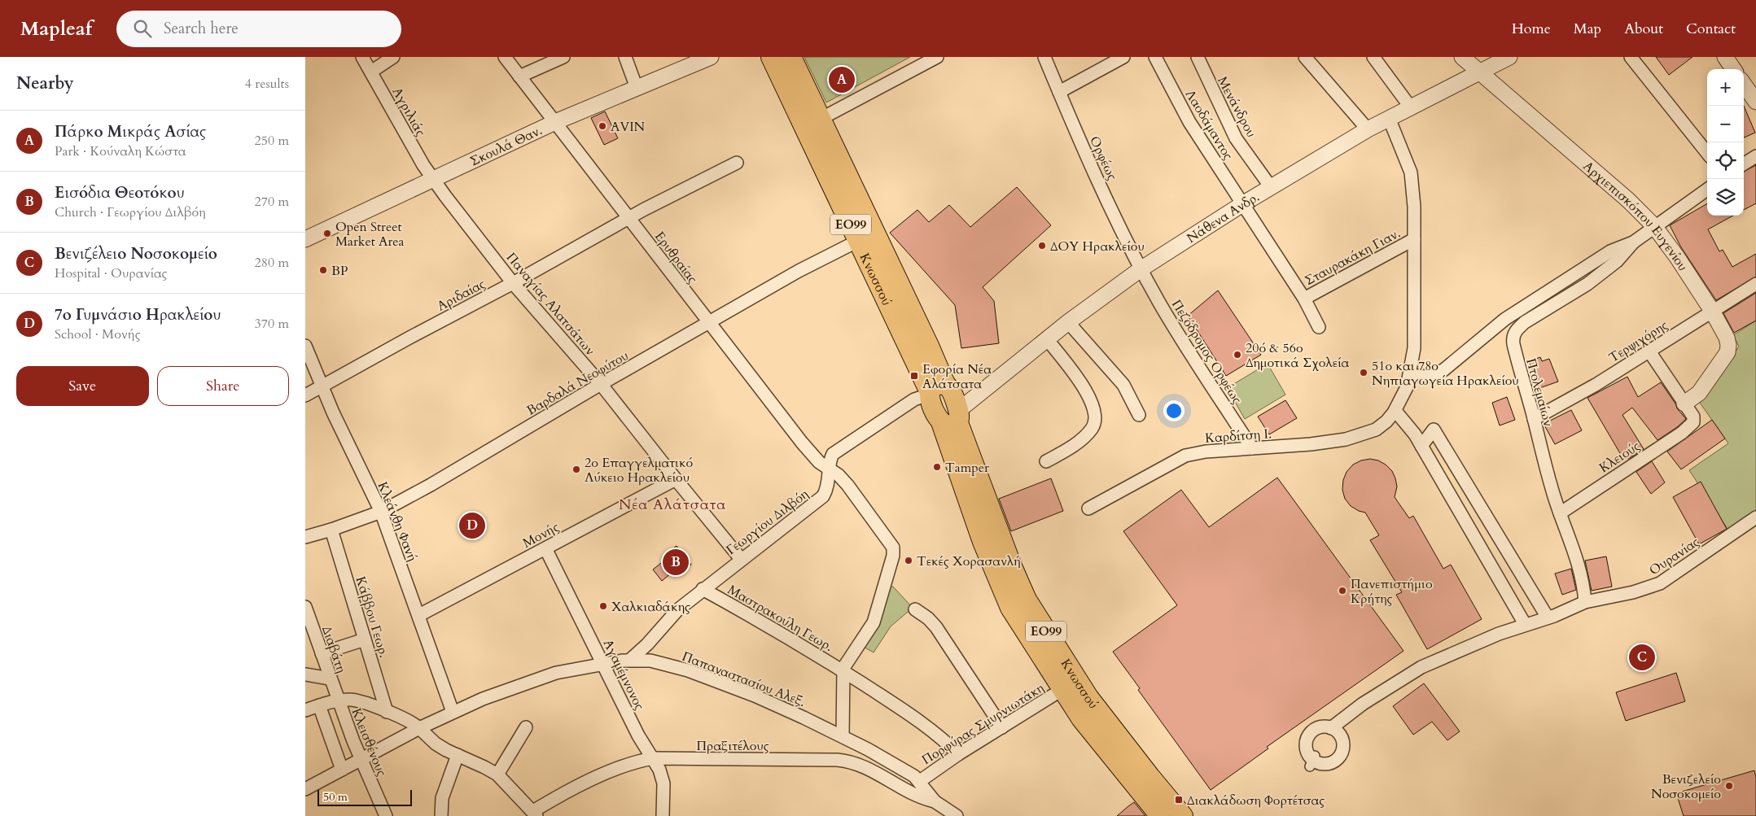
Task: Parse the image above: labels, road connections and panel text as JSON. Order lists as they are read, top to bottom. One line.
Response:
{"streets":{"main road":["ΕΟ99","Κνωσσού"],"street":["Μενάνδρου","Αγριλιάς","Λαοδάμαντος","Σκουλά Θαν.","Ορφέως","Αρχιεπισκόπου Ευγενίου","Νάθενα Ανδρ.","Σταυρακάκη Γιαν.","Ερυθραίας","Αριδαίας","Παναγίας Αλατσάτων","Τερψιχόρης","Πεζόδρομος Ορφέως","Βαρδαλά Νεοφύτου","Πτολεμαίων","Καρδίτση Ι.","Κλειούς","Κλεάνθη Φανή","Γεωργίου Διλβόη","Μονής","Ουρανίας","Κάββου Γεωρ.","Μαστρακούλη Γεωρ.","Διαβάτη","Αγαμέμνονος","Παπαναστασίου Αλεξ.","Πορφύρας Σμυρνιωτάκη","Κλεισθένους","Πραξιτέλους"]},"crossings":[["Μενάνδρου","Νάθενα Ανδρ."],["Αγριλιάς","Σκουλά Θαν."],["Αγριλιάς","Παναγίας Αλατσάτων"],["Λαοδάμαντος","Νάθενα Ανδρ."],["Λαοδάμαντος","Σταυρακάκη Γιαν."],["Σκουλά Θαν.","Ερυθραίας"],["Σκουλά Θαν.","Παναγίας Αλατσάτων"],["Ορφέως","Νάθενα Ανδρ."],["Ορφέως","Πεζόδρομος Ορφέως"],["Αρχιεπισκόπου Ευγενίου","Νάθενα Ανδρ."],["Αρχιεπισκόπου Ευγενίου","Τερψιχόρης"],["Αρχιεπισκόπου Ευγενίου","Κλειούς"],["Νάθενα Ανδρ.","ΕΟ99"],["Νάθενα Ανδρ.","Σταυρακάκη Γιαν."],["Νάθενα Ανδρ.","Κνωσσού"],["Νάθενα Ανδρ.","Πεζόδρομος Ορφέως"],["Νάθενα Ανδρ.","Καρδίτση Ι."],["ΕΟ99","Κνωσσού"],["ΕΟ99","Γεωργίου Διλβόη"],["Σταυρακάκη Γιαν.","Καρδίτση Ι."],["Ερυθραίας","Αριδαίας"],["Ερυθραίας","Βαρδαλά Νεοφύτου"],["Ερυθραίας","Γεωργίου Διλβόη"],["Ερυθραίας","Μαστρακούλη Γεωρ."],["Κνωσσού","Βαρδαλά Νεοφύτου"],["Κνωσσού","Γεωργίου Διλβόη"],["Κνωσσού","Πορφύρας Σμυρνιωτάκη"],["Αριδαίας","Παναγίας Αλατσάτων"],["Αριδαίας","Κλεάνθη Φανή"],["Παναγίας Αλατσάτων","Βαρδαλά Νεοφύτου"],["Παναγίας Αλατσάτων","Γεωργίου Διλβόη"],["Παναγίας Αλατσάτων","Μονής"],["Τερψιχόρης","Πτολεμαίων"],["Πεζόδρομος Ορφέως","Καρδίτση Ι."],["Βαρδαλά Νεοφύτου","Κλεάνθη Φανή"],["Βαρδαλά Νεοφύτου","Κάββου Γεωρ."],["Πτολεμαίων","Κλειούς"],["Πτολεμαίων","Ουρανίας"],["Κλεάνθη Φανή","Μονής"],["Κλεάνθη Φανή","Παπαναστασίου Αλεξ."],["Γεωργίου Διλβόη","Μαστρακούλη Γεωρ."],["Γεωργίου Διλβόη","Παπαναστασίου Αλεξ."],["Μονής","Αγαμέμνονος"],["Μαστρακούλη Γεωρ.","Παπαναστασίου Αλεξ."],["Μαστρακούλη Γεωρ.","Πορφύρας Σμυρνιωτάκη"],["Διαβάτη","Κλεισθένους"],["Αγαμέμνονος","Παπαναστασίου Αλεξ."],["Αγαμέμνονος","Πραξιτέλους"],["Παπαναστασίου Αλεξ.","Πορφύρας Σμυρνιωτάκη"],["Παπαναστασίου Αλεξ.","Κλεισθένους"],["Παπαναστασίου Αλεξ.","Πραξιτέλους"]],"districts":["Νέα Αλάτσατα"],"places":{"other":["AVIN","Open Street Market Area","ΔΟΥ Ηρακλείου","BP","20ό & 56ο Δημοτικά Σχολεία","51ο και 78ο Νηπιαγωγεία Ηρακλείου","Tamper","2ο Επαγγελματικό Λύκειο Ηρακλείου","Τεκές Χορασανλή","Πανεπιστήμιο Κρήτης","Χαλκιαδάκης","Βενιζελείο Νοσοκομείο"],"transit":["Εφορία Νέα Αλάτσατα","Διακλάδωση Φορτέτσας"]},"scale_bar":"50 m","page":{"header":"Mapleaf","search":"Search here","nav":["Home","Map","About","Contact"],"heading":["Nearby","4 results"],"pins":["A","D","B","C"],"map_buttons":["+","−"],"list":[{"mark":"A","name":"Πάρκο Μικράς Ασίας","note":"Park · Κούναλη Κώστα","value":"250 m"},{"mark":"B","name":"Εισόδια Θεοτόκου","note":"Church · Γεωργίου Διλβόη","value":"270 m"},{"mark":"C","name":"Βενιζέλειο Νοσοκομείο","note":"Hospital · Ουρανίας","value":"280 m"},{"mark":"D","name":"7o Γυμνάσιο Ηρακλείου","note":"School · Μονής","value":"370 m"}],"buttons":["Save","Share"],"scale":"50 m"}}
